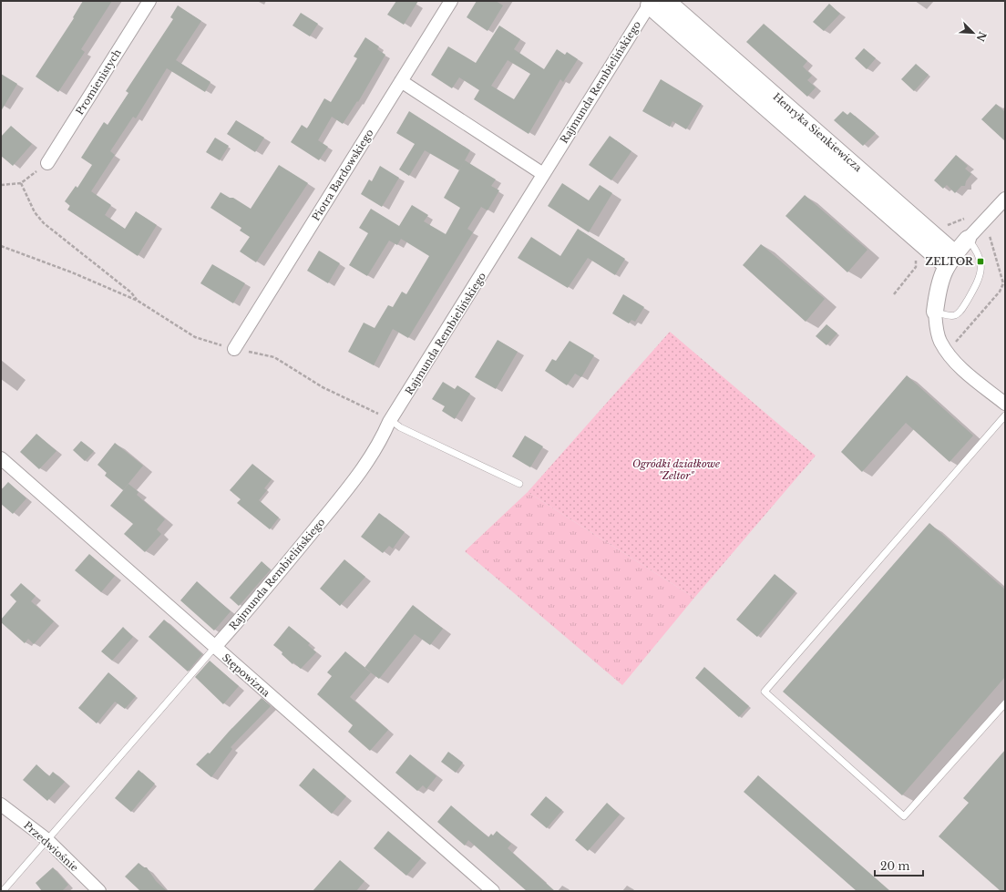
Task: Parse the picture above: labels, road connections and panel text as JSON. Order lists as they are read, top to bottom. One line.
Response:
{"streets":{"street":["Promienistych","Rajmunda Rembielińskiego","Henryka Sienkiewicza","Piotra Bardowskiego","Stępowizna","Przedwiośnie"]},"crossings":[["Rajmunda Rembielińskiego","Henryka Sienkiewicza"],["Rajmunda Rembielińskiego","Stępowizna"]],"parks":["Ogródki działkowe \"Zeltor\""],"places":{"transit":["ZELTOR"]},"scale_bar":"20 m","north":"bottom right"}
